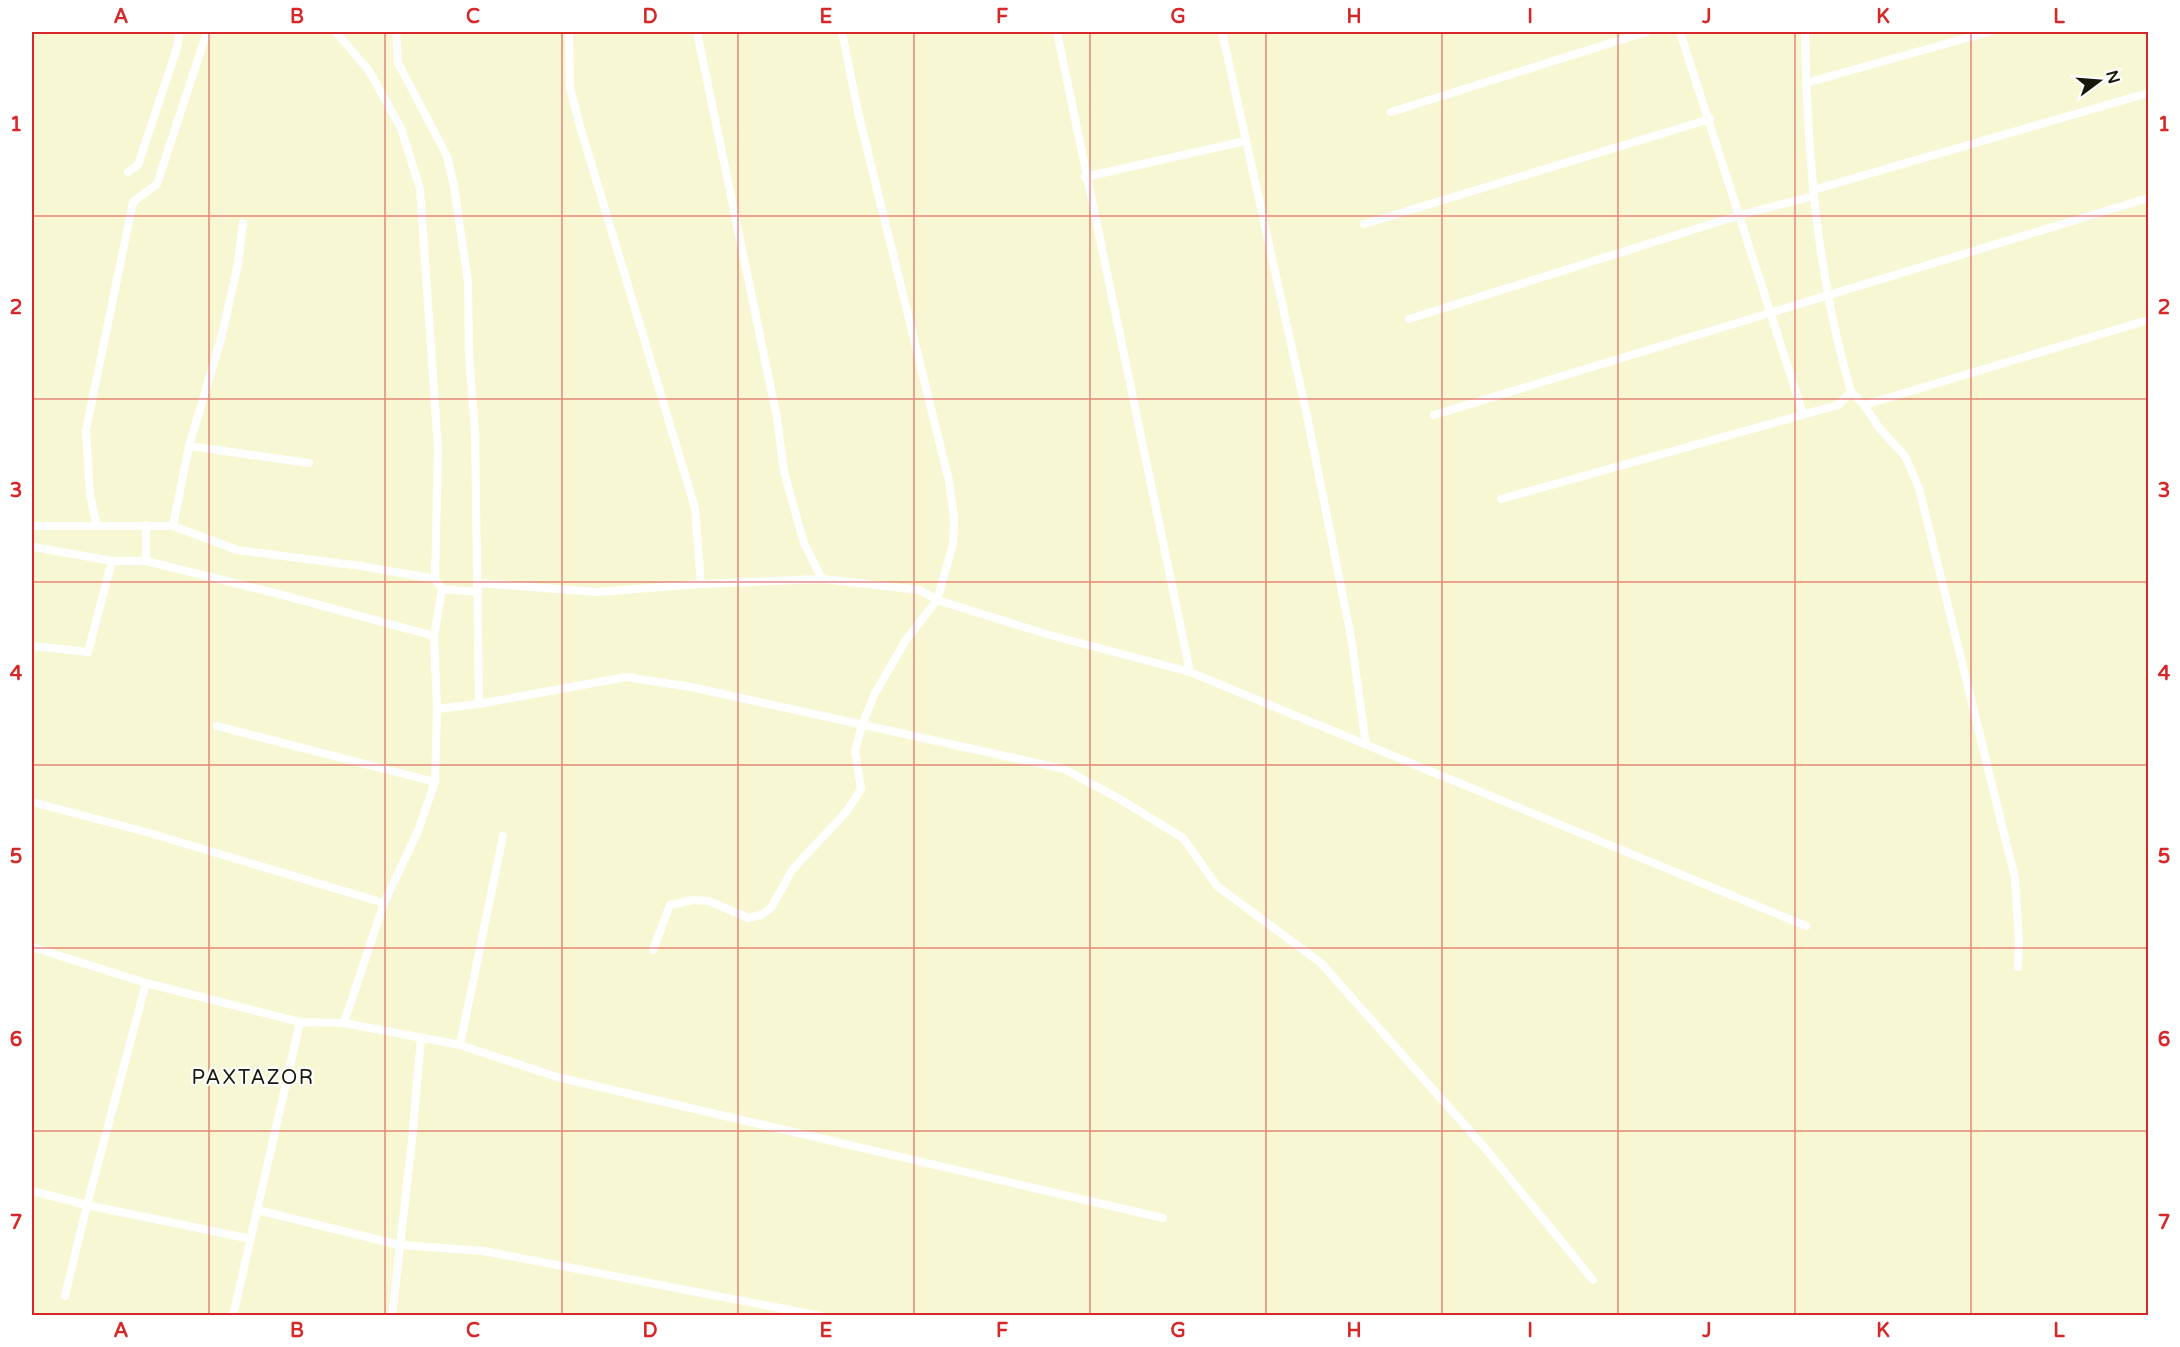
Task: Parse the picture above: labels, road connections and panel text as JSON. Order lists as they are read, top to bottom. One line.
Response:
{"districts":["PAXTAZOR"],"north":"right","grid":{"columns":["A","B","C","D","E","F","G","H","I","J","K","L"],"rows":["1","2","3","4","5","6","7"]}}
